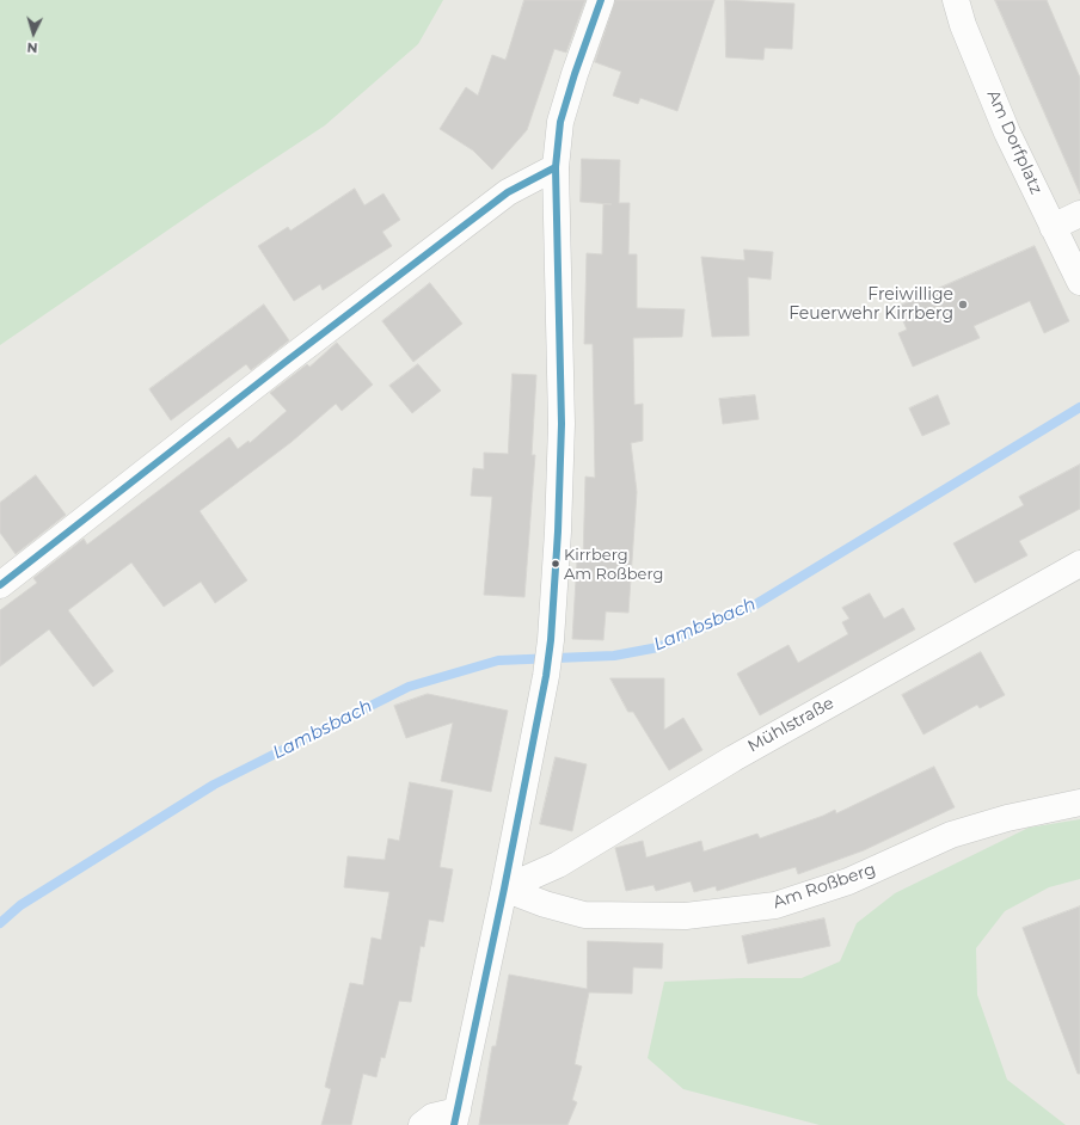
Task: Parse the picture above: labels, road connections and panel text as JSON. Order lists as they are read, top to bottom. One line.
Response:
{"streets":{"street":["Am Dorfplatz","Mühlstraße","Am Roßberg"]},"crossings":[["Mühlstraße","Am Roßberg"]],"water":["Lambsbach"],"places":["Freiwillige Feuerwehr Kirrberg","Kirrberg Am Roßberg"],"north":"bottom"}
